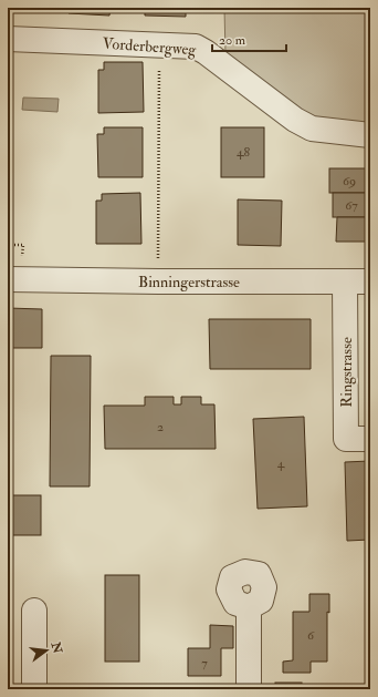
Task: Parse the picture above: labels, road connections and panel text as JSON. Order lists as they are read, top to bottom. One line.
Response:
{"streets":{"street":["Vorderbergweg","Binningerstrasse","Ringstrasse"]},"crossings":[["Binningerstrasse","Ringstrasse"]],"house_numbers":["48","69","67","2","4","6","7"],"scale_bar":"20 m","north":"right"}
